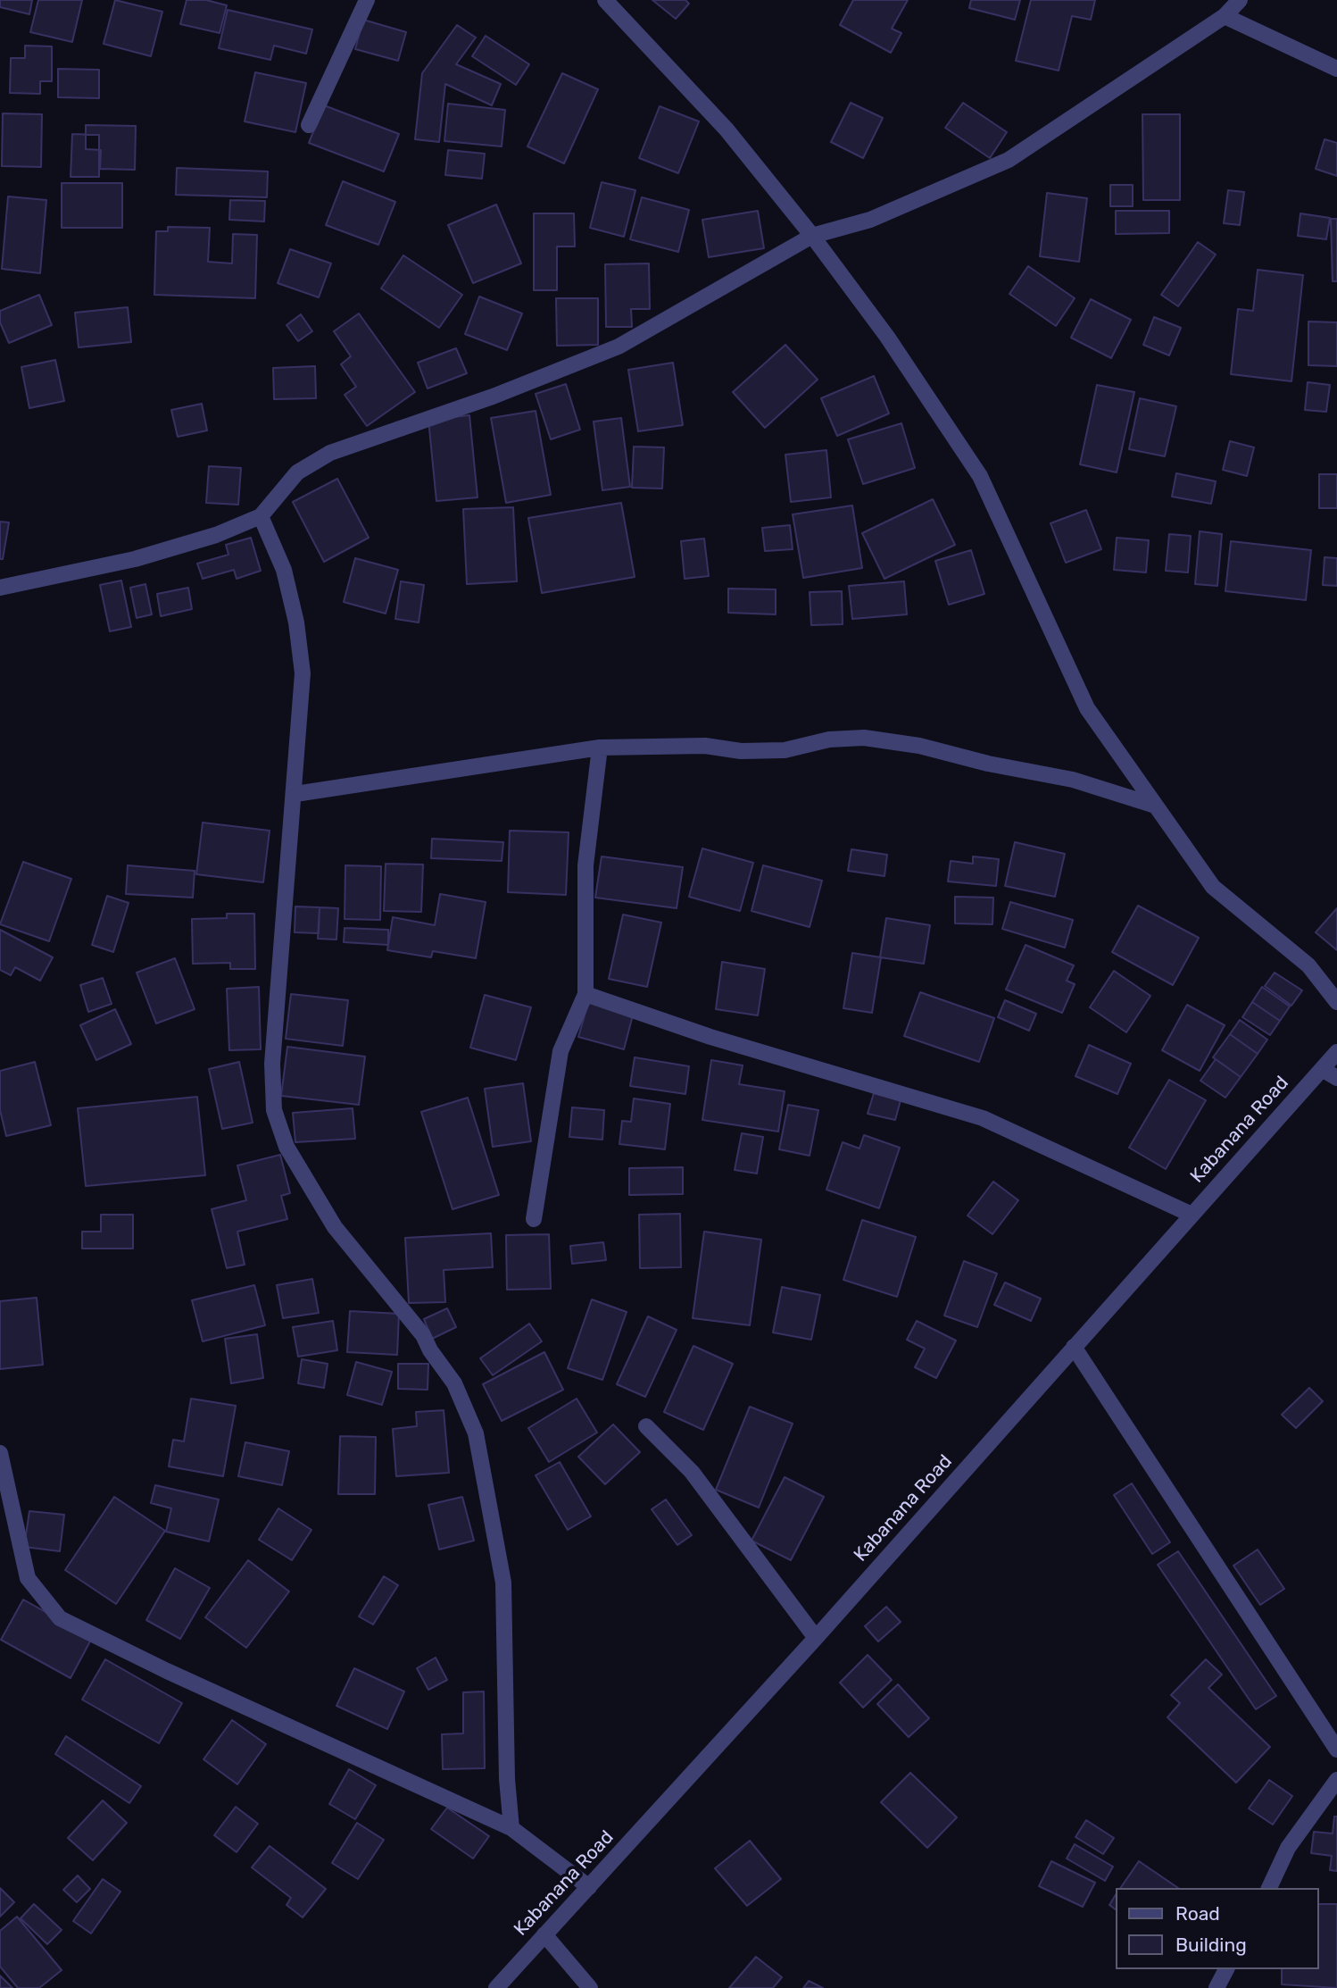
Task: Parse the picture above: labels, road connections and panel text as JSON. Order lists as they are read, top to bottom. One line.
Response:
{"streets":{"street":["Kabanana Road"]},"legend":["Road","Building"]}
